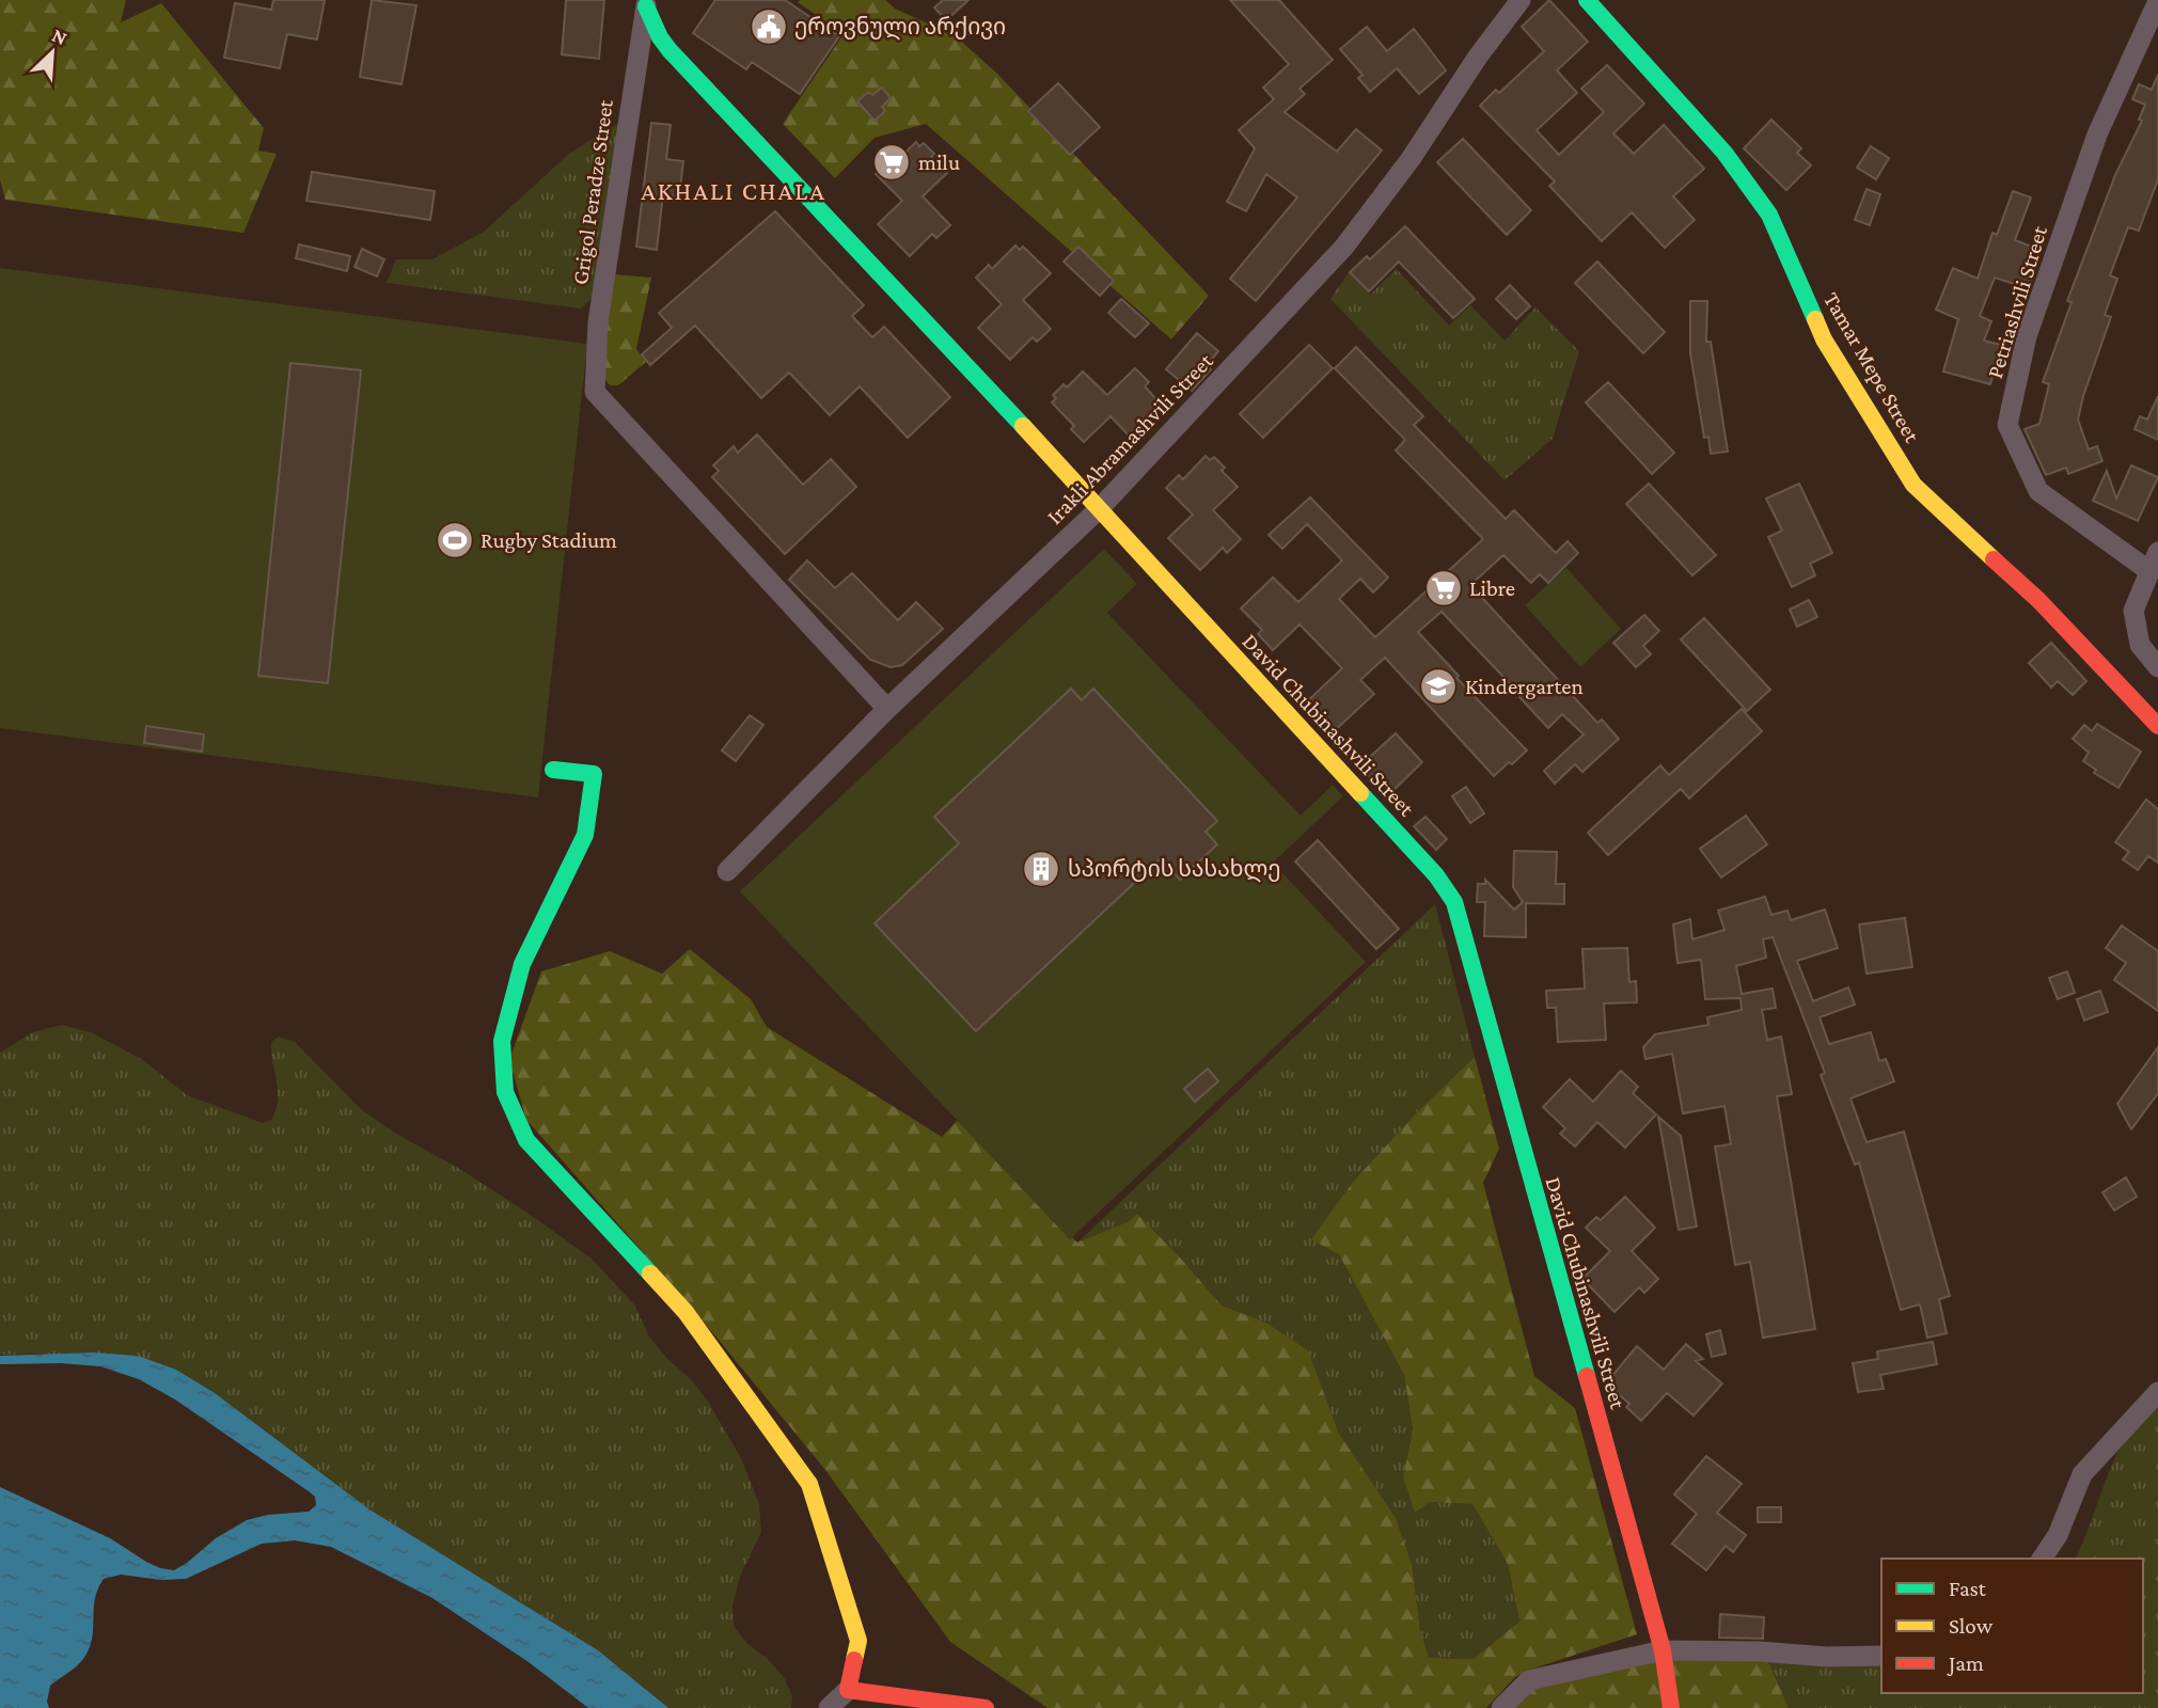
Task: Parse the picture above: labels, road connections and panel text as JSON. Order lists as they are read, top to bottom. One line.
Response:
{"streets":{"street":["Grigol Peradze Street","Petriashvili Street","Tamar Mepe Street","Irakli Abramashvili Street","David Chubinashvili Street"]},"crossings":[["Grigol Peradze Street","Irakli Abramashvili Street"],["Grigol Peradze Street","David Chubinashvili Street"],["Irakli Abramashvili Street","David Chubinashvili Street"]],"districts":["AKHALI CHALA"],"places":{"public building":["ეროვნული არქივი"],"supermarket":["milu","Libre"],"sports":["Rugby Stadium"],"school or university":["Kindergarten"],"building":["სპორტის სასახლე"]},"legend":["Fast","Slow","Jam"],"north":"top right"}
